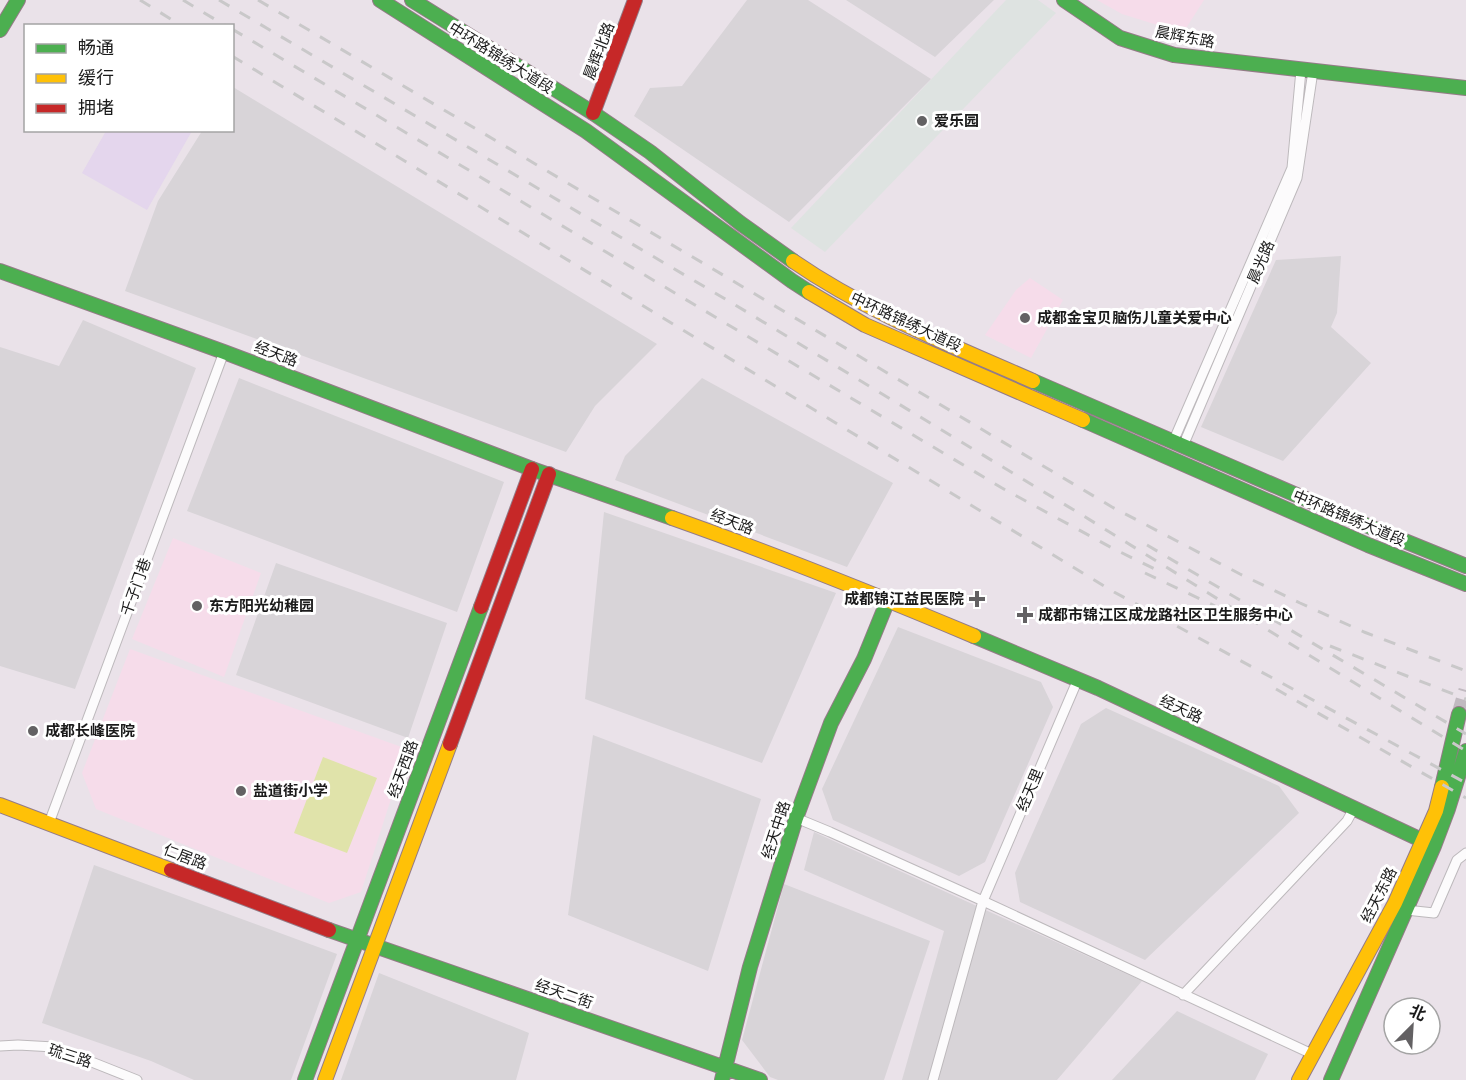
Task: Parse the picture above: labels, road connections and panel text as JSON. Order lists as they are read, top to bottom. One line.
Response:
{"streets":{"street":["晨辉东路","晨辉北路","中环路锦绣大道段","晨光路","经天路","千子门巷","经天西路","经天里","经天中路","仁居路","经天东路","经天二街","琉三路"]},"crossings":[["晨辉东路","晨光路"],["晨辉北路","中环路锦绣大道段"],["中环路锦绣大道段","晨光路"],["经天路","千子门巷"],["经天路","经天西路"],["经天路","经天里"],["经天路","经天中路"],["经天路","经天东路"],["千子门巷","仁居路"],["经天西路","仁居路"],["经天西路","经天二街"],["经天中路","经天二街"],["仁居路","经天二街"]],"places":{"other":["爱乐园","成都金宝贝脑伤儿童关爱中心","东方阳光幼稚园","成都长峰医院","盐道街小学"],"health":["成都锦江益民医院","成都市锦江区成龙路社区卫生服务中心"]},"legend":["畅通","缓行","拥堵"],"north":"top right"}
